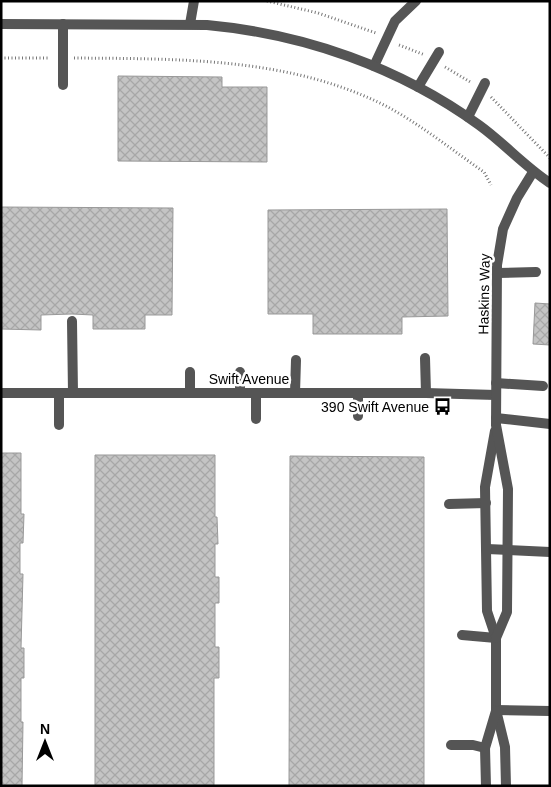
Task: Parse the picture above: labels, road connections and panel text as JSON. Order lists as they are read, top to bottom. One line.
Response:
{"streets":{"street":["Haskins Way","Swift Avenue"]},"crossings":[["Haskins Way","Swift Avenue"]],"places":{"bus stop":["390 Swift Avenue"]},"north":"top"}
